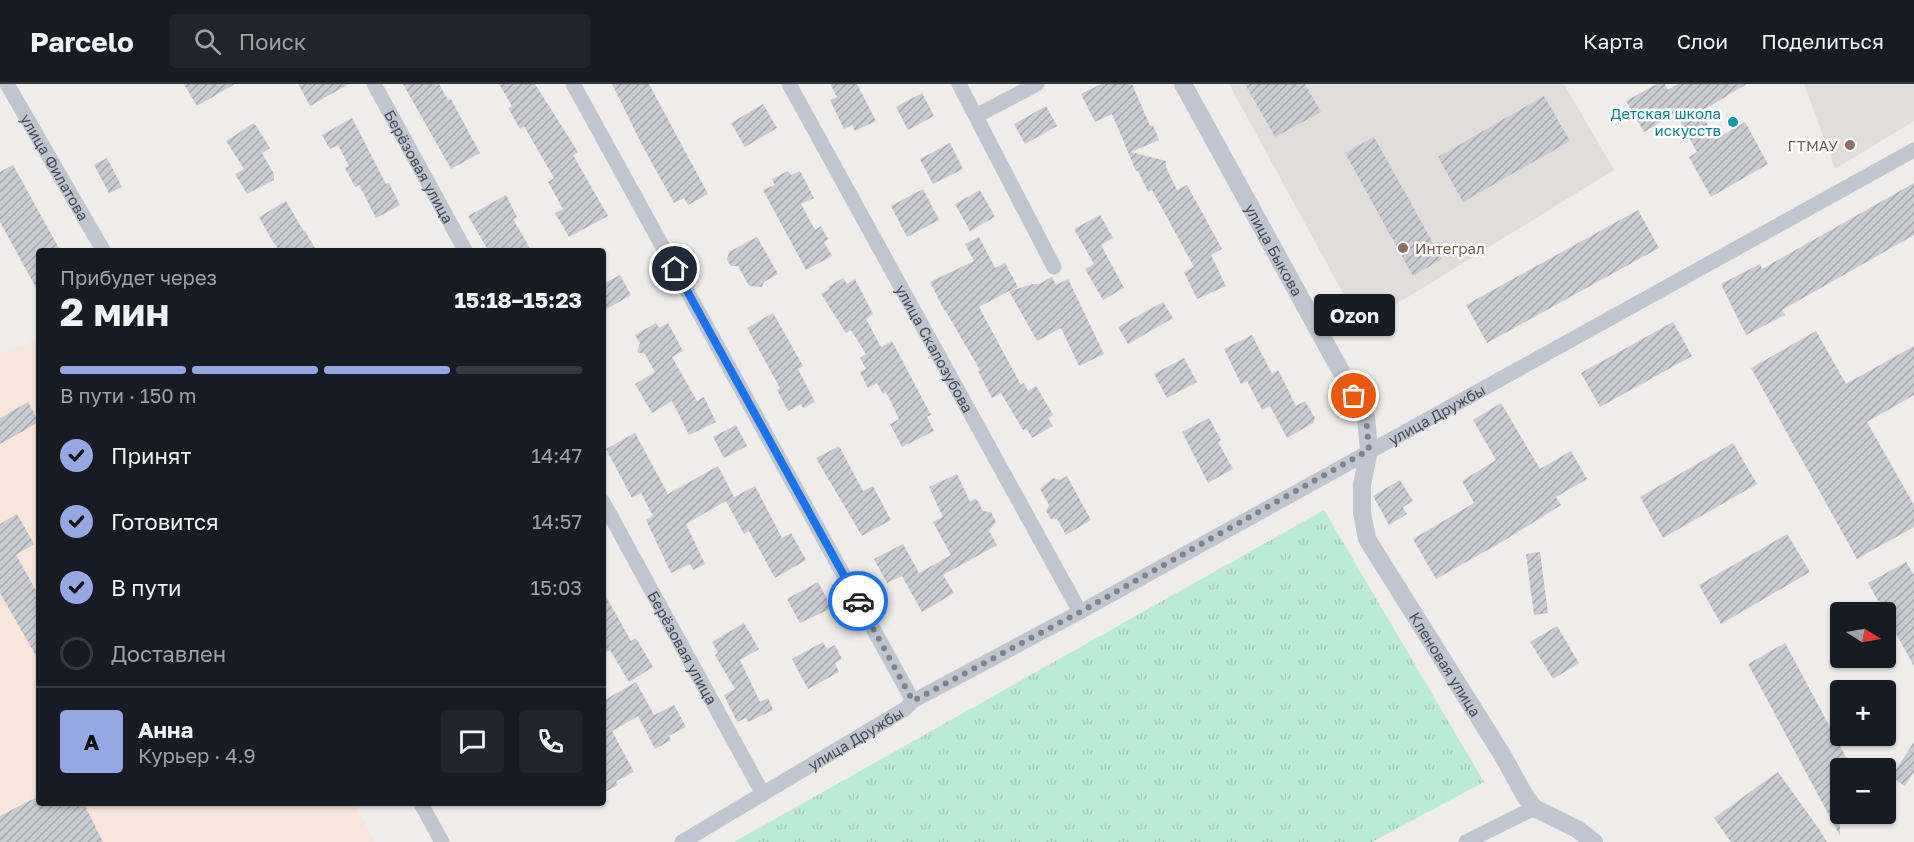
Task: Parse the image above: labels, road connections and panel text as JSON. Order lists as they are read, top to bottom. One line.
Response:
{"streets":{"street":["улица Филатова","Берёзовая улица","улица Быкова","улица Скалозубова","улица Дружбы","Кленовая улица"]},"crossings":[["Берёзовая улица","улица Дружбы"],["улица Быкова","улица Дружбы"],["улица Быкова","Кленовая улица"],["улица Скалозубова","улица Дружбы"],["улица Дружбы","Кленовая улица"]],"places":["Детская школа искусств","ГТМАУ","Интеграл","Ozon"],"north":"right","page":{"header":"Parcelo","search":"Поиск","nav":["Карта","Слои","Поделиться"],"heading":["2 мин","Прибудет через","15:18–15:23"],"panel":["Анна","Курьер · 4.9"],"bubble":"Ozon","bar":"В пути · 150 m","list":[["Принят","14:47"],["Готовится","14:57"],["В пути","15:03"],"Доставлен"],"map_buttons":["+","−"],"round":"А"}}
